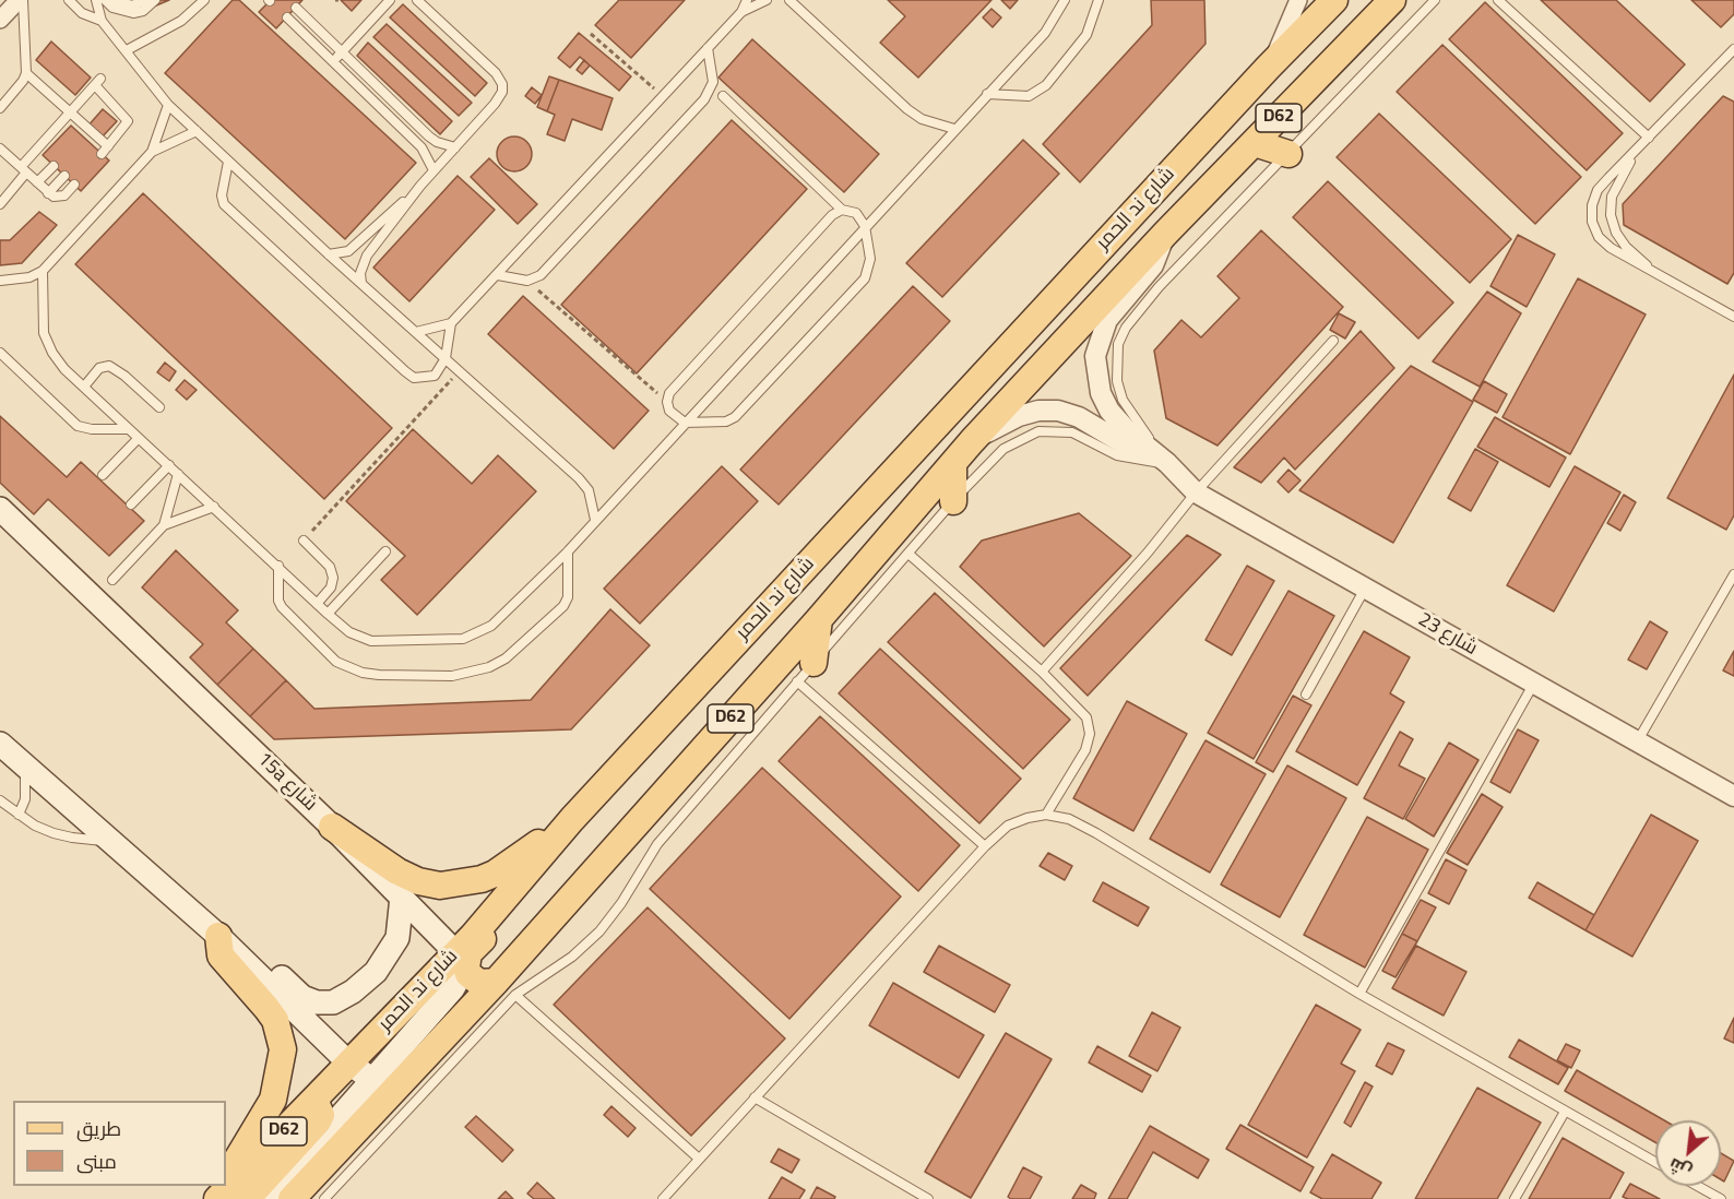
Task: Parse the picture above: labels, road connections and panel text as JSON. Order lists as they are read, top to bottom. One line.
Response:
{"streets":{"main road":["D62","شارع ند الحمر","15a شارع"],"street":["شارع 23"]},"crossings":[["شارع ند الحمر","شارع 23"],["شارع ند الحمر","15a شارع"]],"legend":["طريق","مبنى"],"north":"bottom left"}
